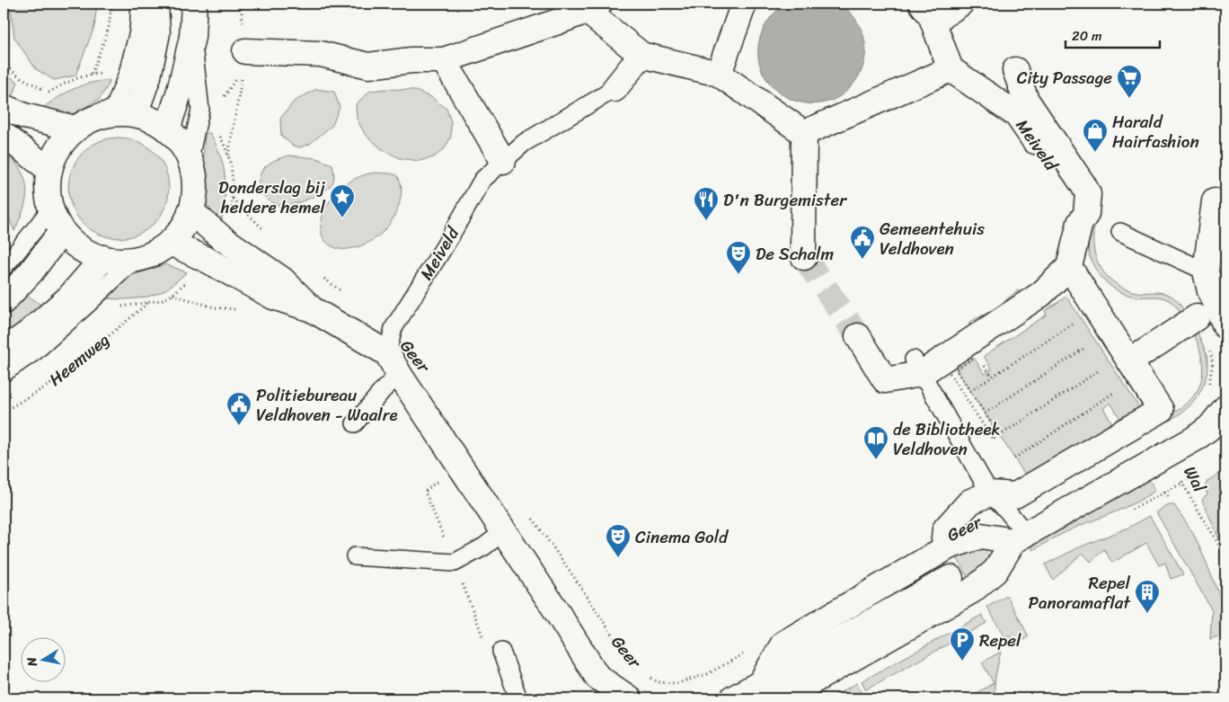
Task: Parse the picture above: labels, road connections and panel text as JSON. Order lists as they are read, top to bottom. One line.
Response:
{"streets":{"street":["Meiveld","Geer"],"lane":["Heemweg"],"path":["Wal"]},"crossings":[["Meiveld","Geer"],["Geer","Heemweg"]],"places":{"supermarket":["City Passage"],"shop":["Harald Hairfashion"],"place":["Donderslag bij heldere hemel"],"restaurant":["D'n Burgemister"],"public building":["Gemeentehuis Veldhoven","Politiebureau Veldhoven - Waalre"],"theatre":["De Schalm","Cinema Gold"],"library":["de Bibliotheek Veldhoven"],"building":["Repel Panoramaflat"],"parking":["Repel"]},"scale_bar":"20 m","north":"left"}
